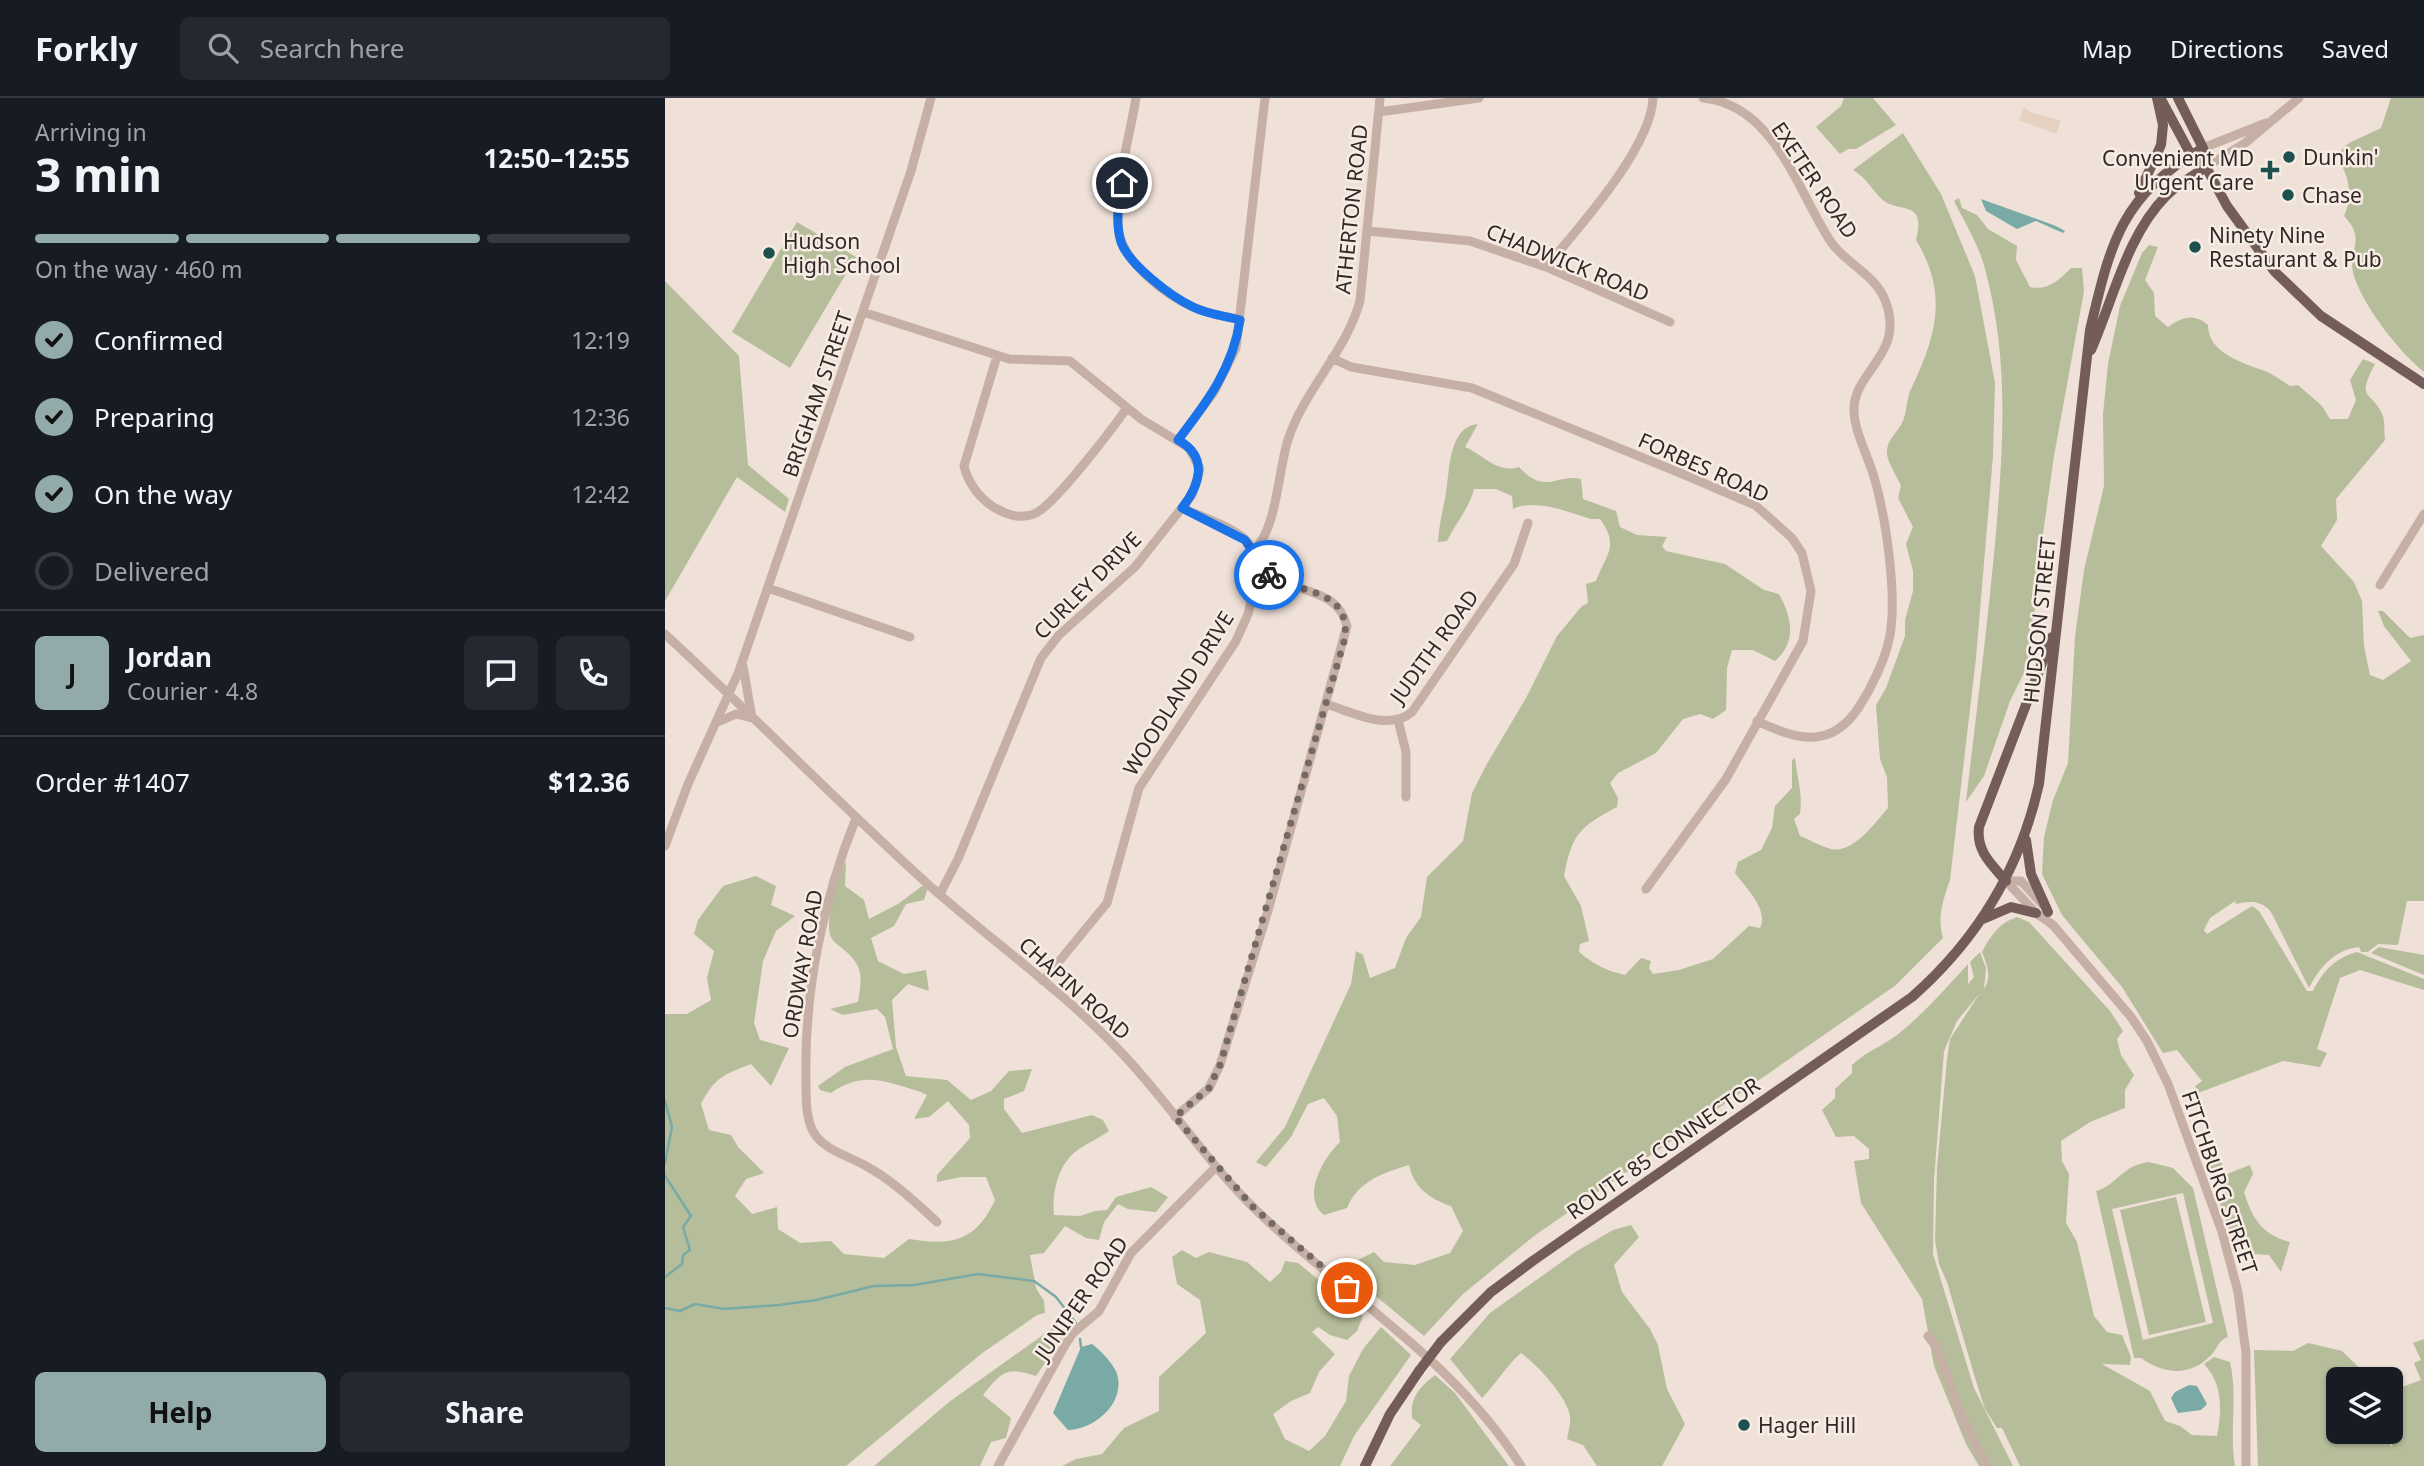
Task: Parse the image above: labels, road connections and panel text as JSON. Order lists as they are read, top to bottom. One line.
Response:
{"streets":{"main road":["HUDSON STREET","ROUTE 85 CONNECTOR"],"street":["EXETER ROAD","ATHERTON ROAD","CHADWICK ROAD","BRIGHAM STREET","FORBES ROAD","CURLEY DRIVE","JUDITH ROAD","WOODLAND DRIVE","ORDWAY ROAD","CHAPIN ROAD","FITCHBURG STREET","JUNIPER ROAD"]},"crossings":[["EXETER ROAD","FORBES ROAD"],["ATHERTON ROAD","CHADWICK ROAD"],["ATHERTON ROAD","FORBES ROAD"],["BRIGHAM STREET","CURLEY DRIVE"],["BRIGHAM STREET","CHAPIN ROAD"],["CURLEY DRIVE","CHAPIN ROAD"],["HUDSON STREET","ROUTE 85 CONNECTOR"],["WOODLAND DRIVE","CHAPIN ROAD"],["ORDWAY ROAD","CHAPIN ROAD"],["CHAPIN ROAD","JUNIPER ROAD"]],"places":{"other":["Dunkin'","Chase","Ninety Nine Restaurant & Pub","Hudson High School","Hager Hill"],"health":["Convenient MD Urgent Care"]},"page":{"header":"Forkly","search":"Search here","nav":["Map","Directions","Saved"],"heading":["3 min","Arriving in","12:50–12:55"],"panel":["Jordan","Courier · 4.8","Order #1407","$12.36"],"bar":"On the way · 460 m","list":[["Confirmed","12:19"],["Preparing","12:36"],["On the way","12:42"],"Delivered"],"round":"J","buttons":["Help","Share"]}}
